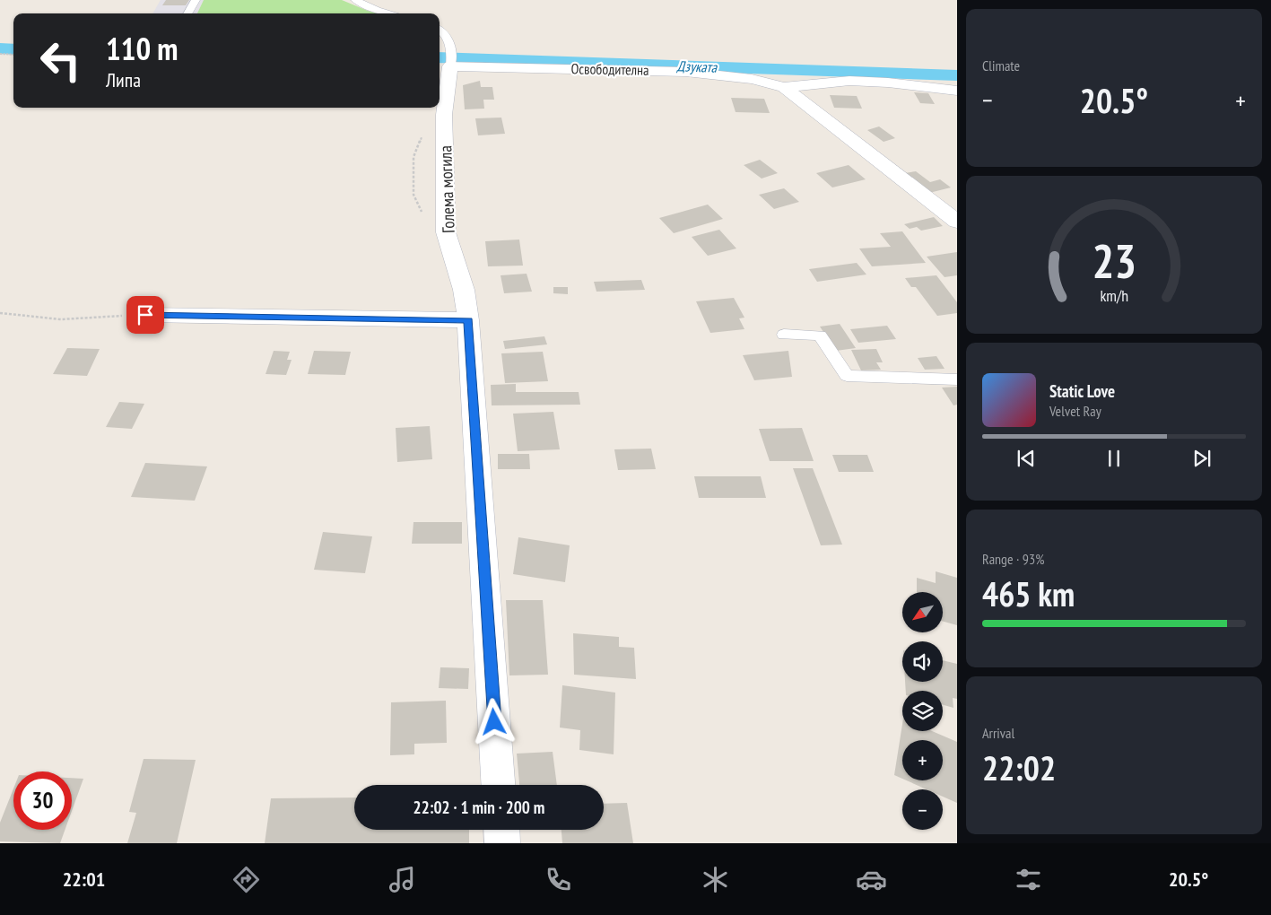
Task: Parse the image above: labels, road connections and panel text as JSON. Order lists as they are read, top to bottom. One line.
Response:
{"streets":{"street":["Освободителна","Голема могила"]},"crossings":[["Освободителна","Голема могила"]],"water":["Дзуката"],"north":"bottom left","page":{"tile":["Climate",["Range · 93%","465 km"],["Arrival","22:02"]],"turn":["110 m","Липа"],"heat":["−","20.5°","+"],"song":["Static Love","Velvet Ray"],"map_buttons":["+","−"],"limit":"30","trip":"22:02 · 1 min · 200 m","tabs":["22:01","20.5°"],"gauge":["23","km/h"]}}
